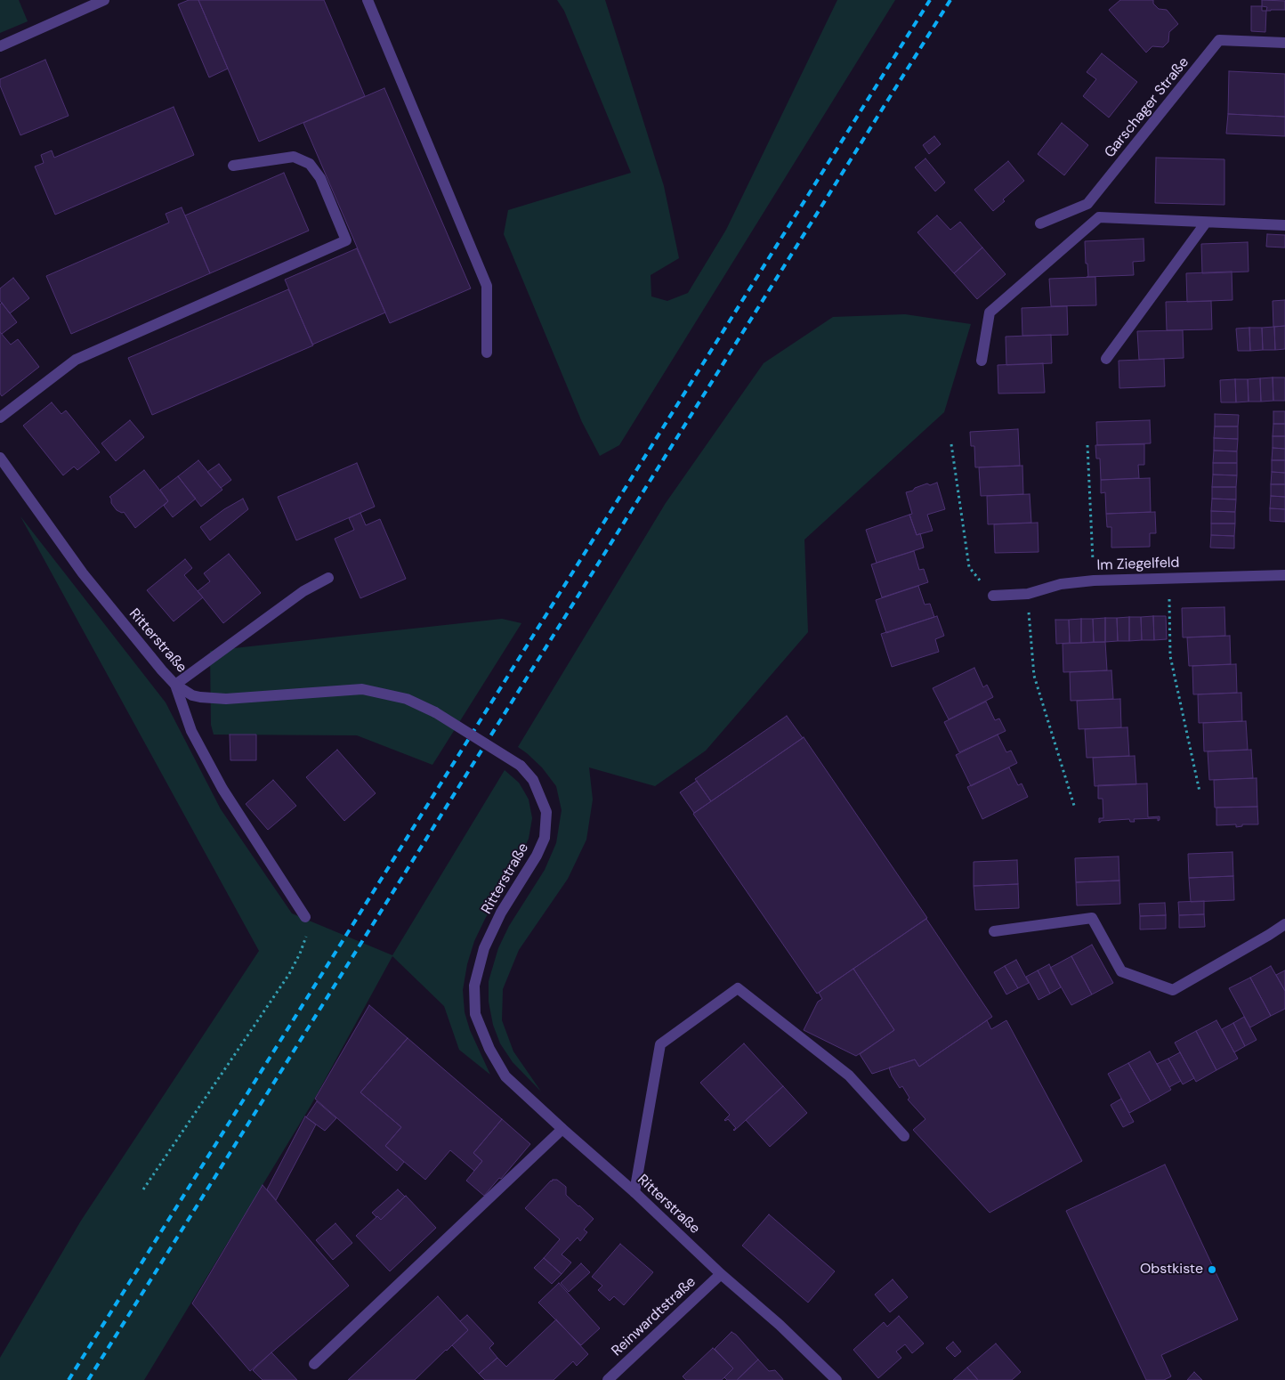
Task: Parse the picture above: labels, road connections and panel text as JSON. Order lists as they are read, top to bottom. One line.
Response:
{"streets":{"street":["Garschager Straße","Im Ziegelfeld","Ritterstraße","Reinwardtstraße"]},"crossings":[["Ritterstraße","Reinwardtstraße"]],"places":["Obstkiste"]}
